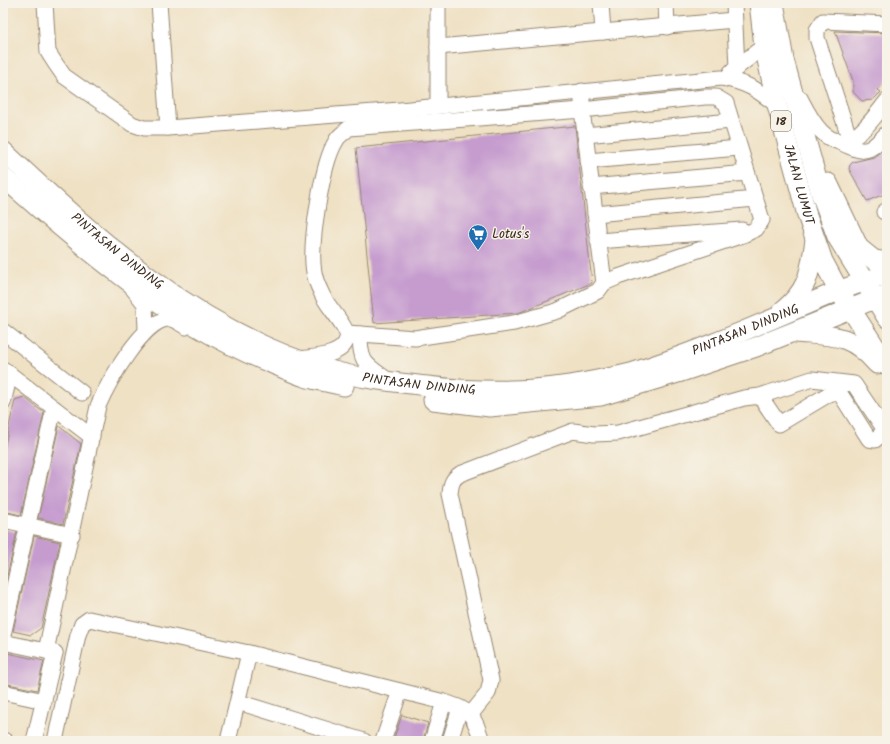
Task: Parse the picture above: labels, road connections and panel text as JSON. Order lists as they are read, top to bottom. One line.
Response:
{"streets":{"main road":["18","JALAN LUMUT","PINTASAN DINDING"]},"crossings":[["18","JALAN LUMUT"],["18","PINTASAN DINDING"],["JALAN LUMUT","PINTASAN DINDING"]],"places":{"supermarket":["Lotus's"]}}
